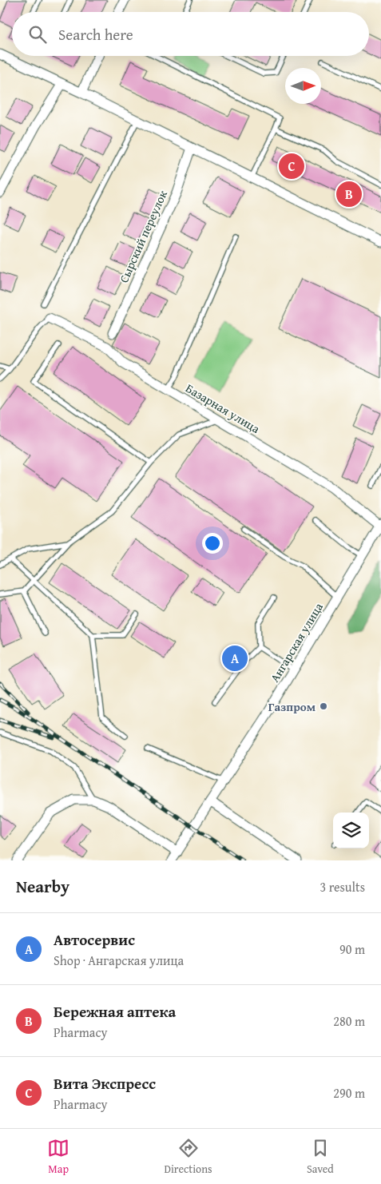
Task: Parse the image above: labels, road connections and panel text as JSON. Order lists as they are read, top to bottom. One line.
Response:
{"streets":{"street":["Сырский переулок","Базарная улица","Ангарская улица"]},"crossings":[["Базарная улица","Ангарская улица"]],"places":["Газпром"],"north":"right","page":{"search":"Search here","pins":["C","B","A"],"heading":["Nearby","3 results"],"list":[{"mark":"A","name":"Автосервис","note":"Shop · Ангарская улица","value":"90 m"},{"mark":"B","name":"Бережная аптека","note":"Pharmacy","value":"280 m"},{"mark":"C","name":"Вита Экспресс","note":"Pharmacy","value":"290 m"}],"nav":["Map","Directions","Saved"]}}
